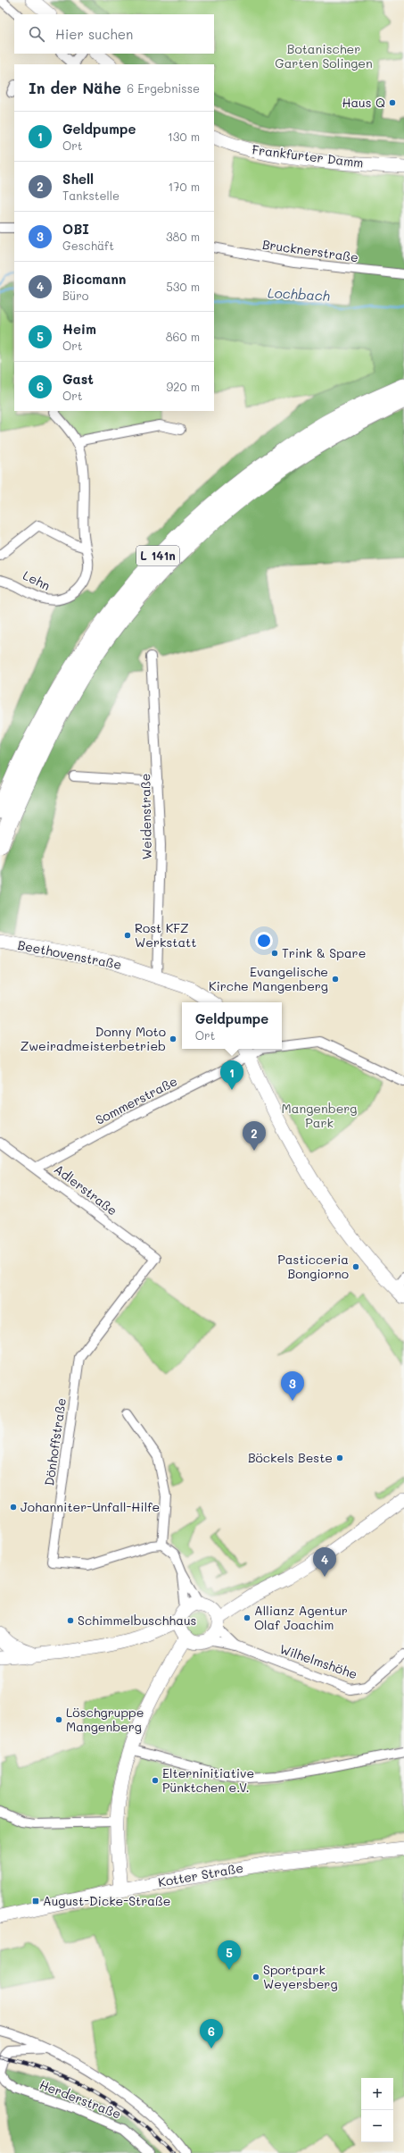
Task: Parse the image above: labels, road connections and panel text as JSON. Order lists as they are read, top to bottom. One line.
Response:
{"streets":{"highway":["L 141n"],"main road":["Frankfurter Damm","Beethovenstraße","Kotter Straße"],"street":["Brucknerstraße","Lehn","Weidenstraße","Sommerstraße","Adlerstraße","Dönhoffstraße","Wilhelmshöhe","Herderstraße"]},"crossings":[["Weidenstraße","Beethovenstraße"],["Sommerstraße","Adlerstraße"],["Adlerstraße","Dönhoffstraße"]],"water":["Lochbach"],"parks":["Botanischer Garten Solingen","Mangenberg Park"],"places":{"other":["Haus Q","Rost KFZ Werkstatt","Trink & Spare","Evangelische Kirche Mangenberg","Donny Moto Zweiradmeisterbetrieb","Pasticceria Bongiorno","Böckels Beste","Johanniter-Unfall-Hilfe","Allianz Agentur Olaf Joachim","Schimmelbuschhaus","Löschgruppe Mangenberg","Elterninitiative Pünktchen e.V.","Sportpark Weyersberg"],"transit":["August-Dicke-Straße"]},"page":{"search":"Hier suchen","heading":["In der Nähe","6 Ergebnisse"],"list":[{"mark":"1","name":"Geldpumpe","note":"Ort","value":"130 m"},{"mark":"2","name":"Shell","note":"Tankstelle","value":"170 m"},{"mark":"3","name":"OBI","note":"Geschäft","value":"380 m"},{"mark":"4","name":"Biccmann","note":"Büro","value":"530 m"},{"mark":"5","name":"Heim","note":"Ort","value":"860 m"},{"mark":"6","name":"Gast","note":"Ort","value":"920 m"}],"popup":["Geldpumpe","Ort"],"pins":["1","2","3","4","5","6"],"map_buttons":["+","−"]}}
